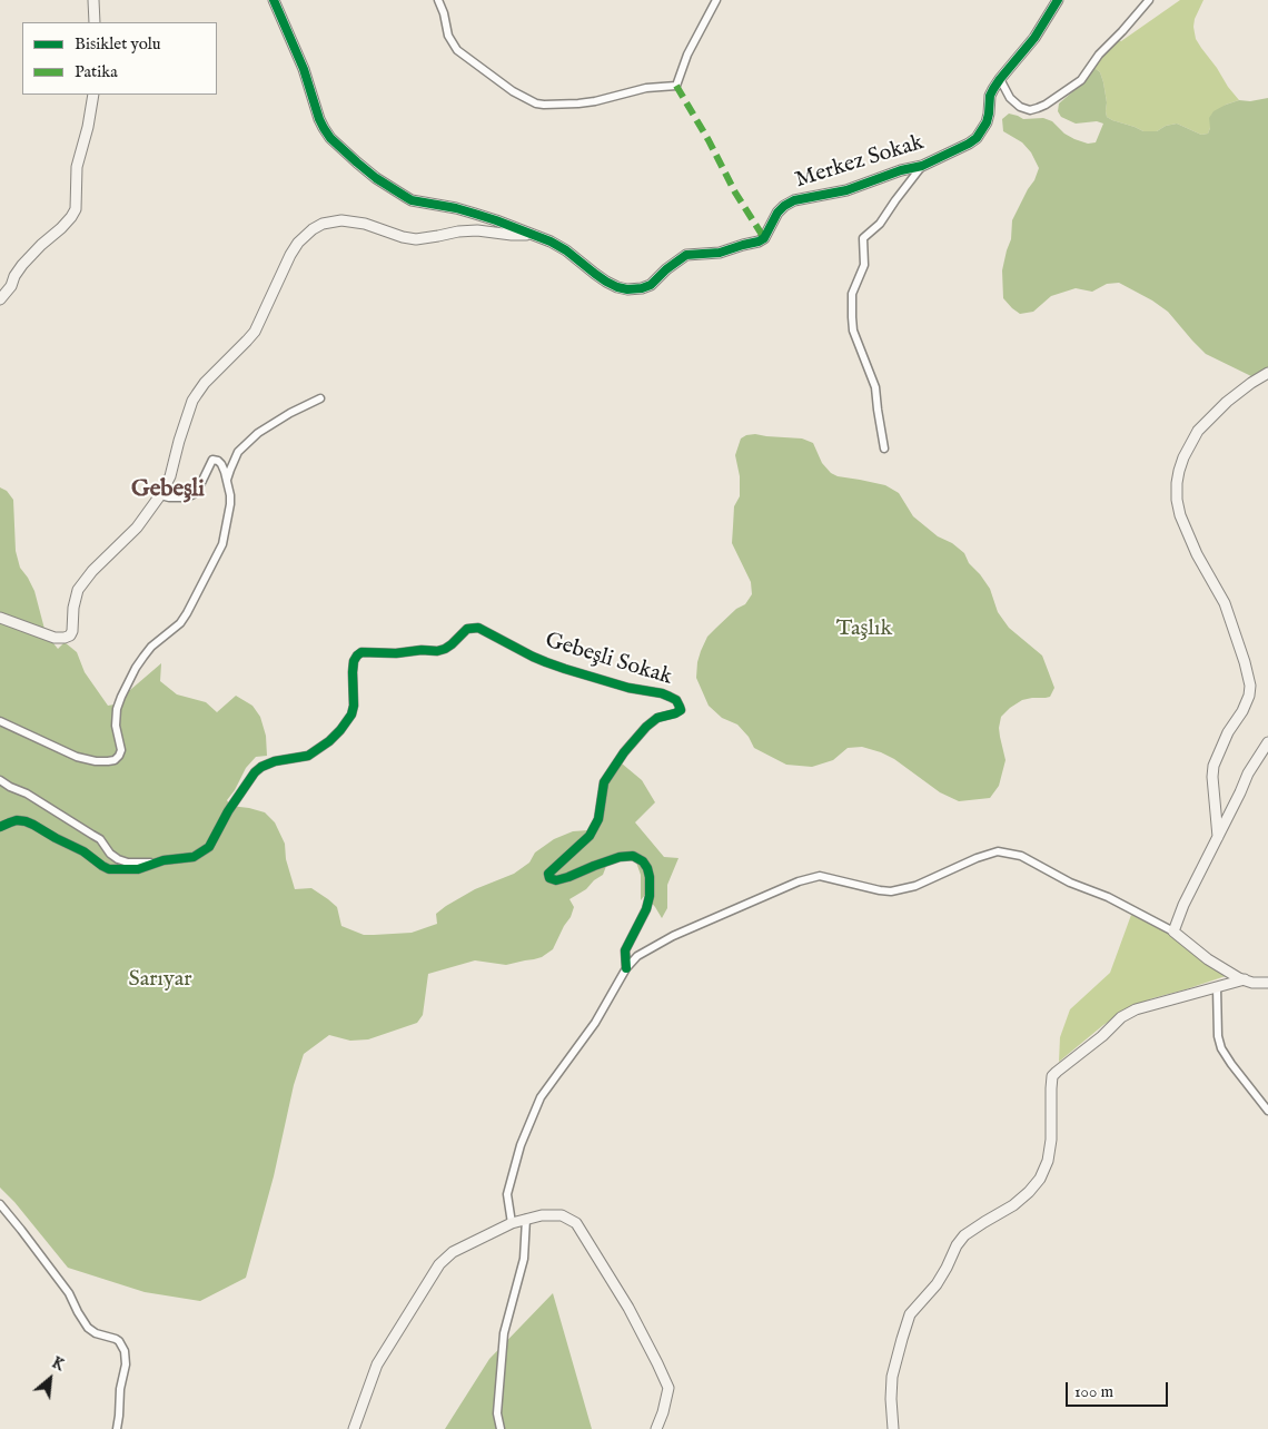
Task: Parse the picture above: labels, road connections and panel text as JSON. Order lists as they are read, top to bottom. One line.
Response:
{"streets":{"street":["Merkez Sokak","Gebeşli Sokak"]},"districts":["Gebeşli"],"parks":["Taşlık","Sarıyar"],"legend":["Bisiklet yolu","Patika"],"scale_bar":"100 m","north":"top right"}
